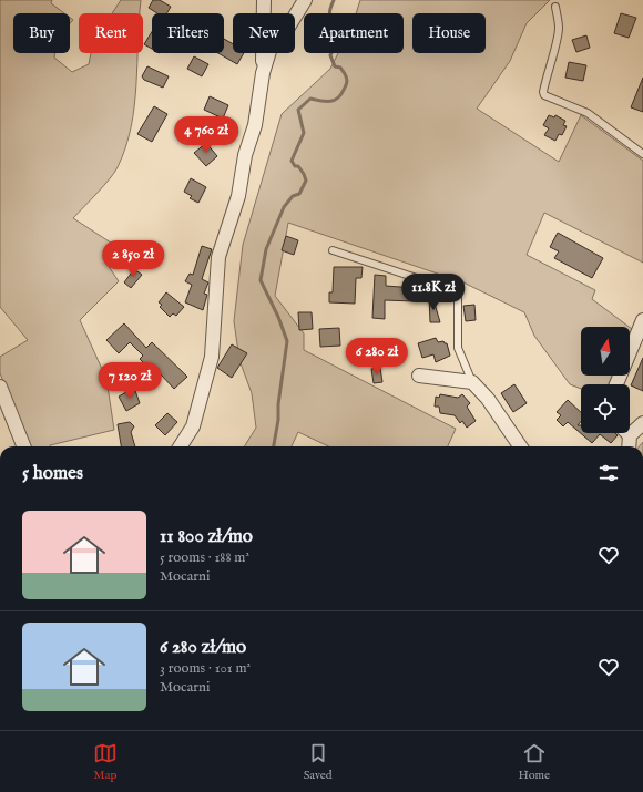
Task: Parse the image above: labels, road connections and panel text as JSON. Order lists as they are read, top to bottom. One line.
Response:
{"north":"top","page":{"chip":["Buy","Rent","Filters","New","Apartment","House"],"price":["4 760 zł","2 850 zł","11.8K zł","6 280 zł","7 120 zł"],"heading":"5 homes","list":[{"name":"11 800 zł/mo","note":"5 rooms · 188 m² · Mocarni"},{"name":"6 280 zł/mo","note":"3 rooms · 101 m² · Mocarni"}],"tabs":["Map","Saved","Home"]}}
